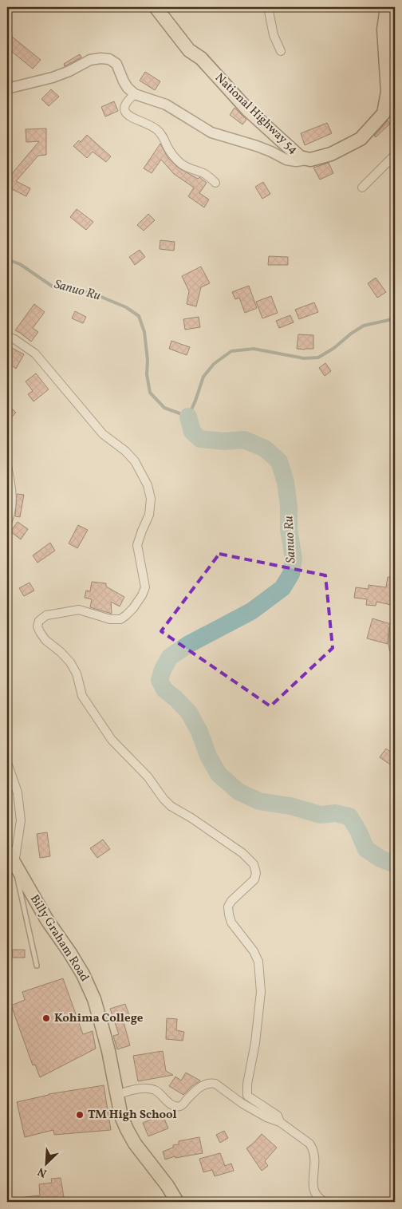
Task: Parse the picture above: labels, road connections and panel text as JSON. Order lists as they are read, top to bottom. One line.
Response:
{"streets":{"main road":["National Highway 54","Billy Graham Road"]},"water":["Sanuo Ru"],"places":["Kohima College","TM High School"],"north":"bottom left"}
